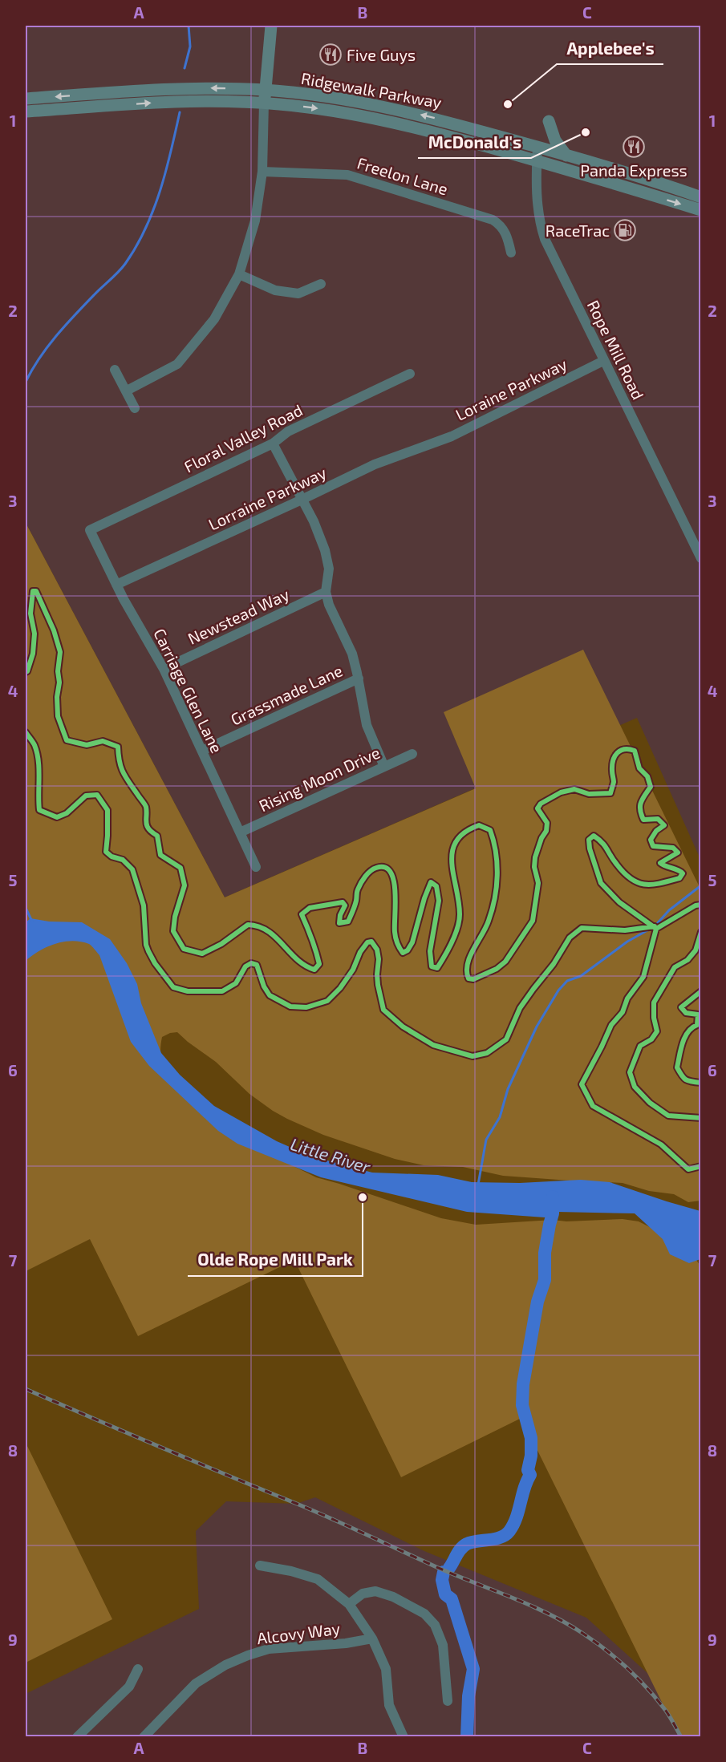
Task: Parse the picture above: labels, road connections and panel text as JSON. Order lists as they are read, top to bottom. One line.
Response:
{"streets":{"main road":["Ridgewalk Parkway"],"street":["Freelon Lane","Rope Mill Road","Loraine Parkway","Floral Valley Road","Lorraine Parkway","Newstead Way","Carriage Glen Lane","Grassmade Lane","Rising Moon Drive","Alcovy Way"]},"crossings":[["Ridgewalk Parkway","Rope Mill Road"],["Rope Mill Road","Loraine Parkway"],["Loraine Parkway","Lorraine Parkway"],["Floral Valley Road","Carriage Glen Lane"],["Lorraine Parkway","Carriage Glen Lane"],["Newstead Way","Carriage Glen Lane"],["Carriage Glen Lane","Grassmade Lane"],["Carriage Glen Lane","Rising Moon Drive"]],"water":["Little River"],"places":{"restaurant":["Five Guys","Panda Express"],"other":["Applebee's","McDonald's","Olde Rope Mill Park"],"fuel station":["RaceTrac"]},"grid":{"columns":["A","B","C"],"rows":["1","2","3","4","5","6","7","8","9"]}}
